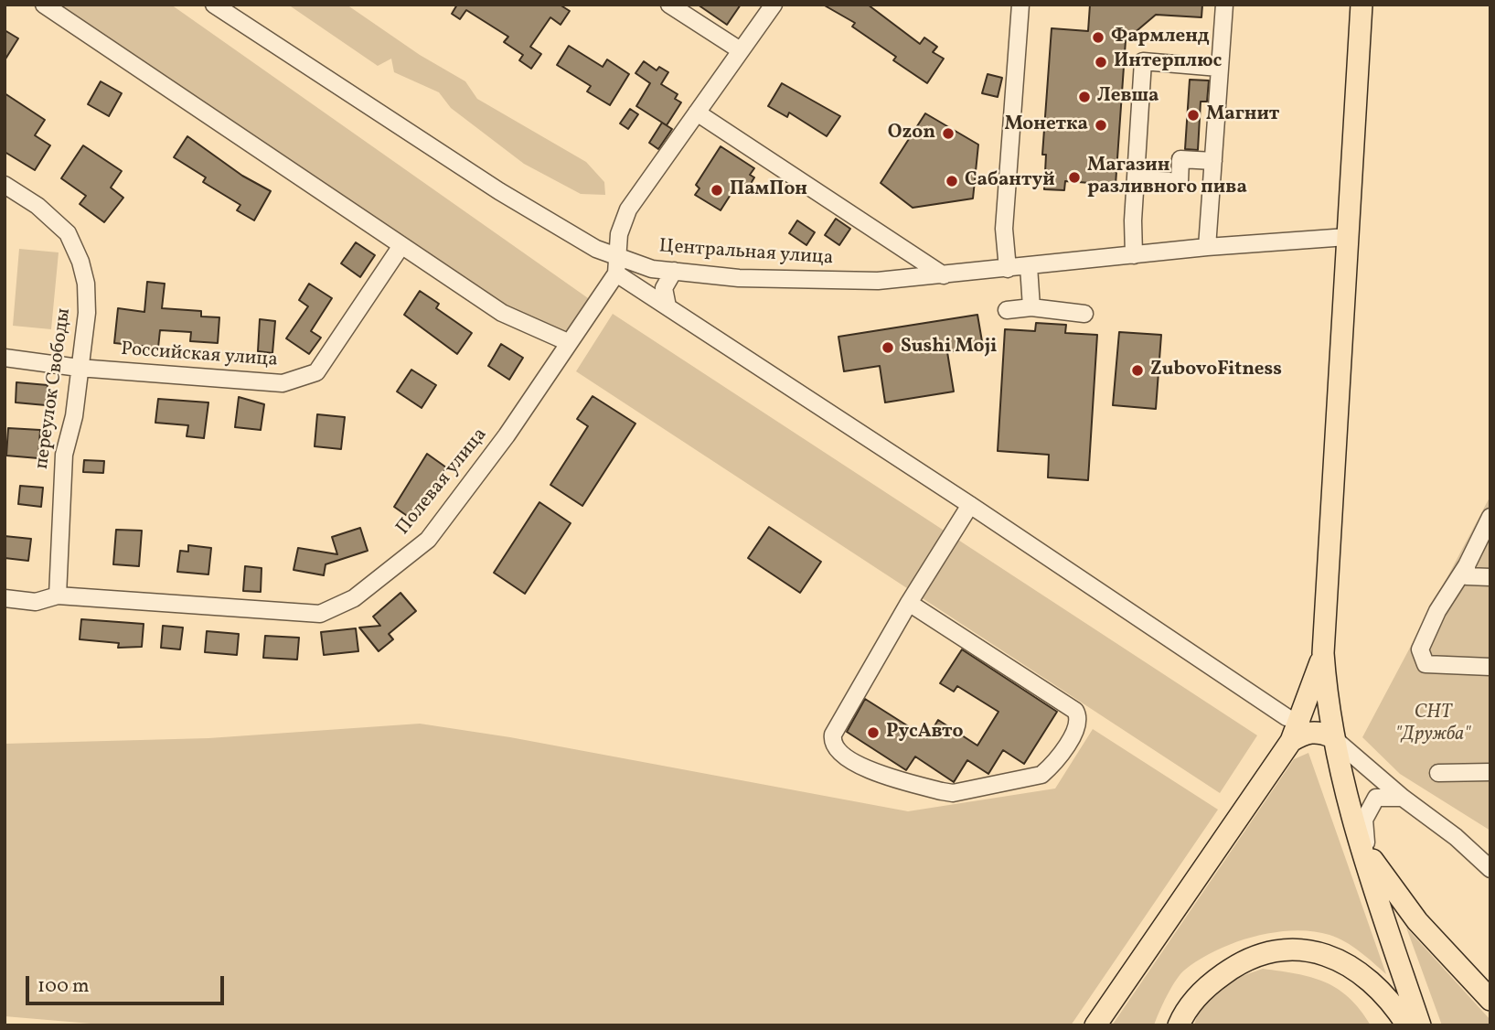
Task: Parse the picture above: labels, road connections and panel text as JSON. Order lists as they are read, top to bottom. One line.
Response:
{"streets":{"street":["Центральная улица","Российская улица","переулок Свободы","Полевая улица"]},"crossings":[["Центральная улица","Полевая улица"],["Российская улица","переулок Свободы"],["переулок Свободы","Полевая улица"]],"parks":["СНТ \"Дружба\""],"places":["Фармленд","Интерплюс","Левша","Магнит","Монетка","Ozon","Магазин разливного пива","Сабантуй","ПамПон","Sushi Moji","ZubovoFitness","РусАвто"],"scale_bar":"100 m"}
